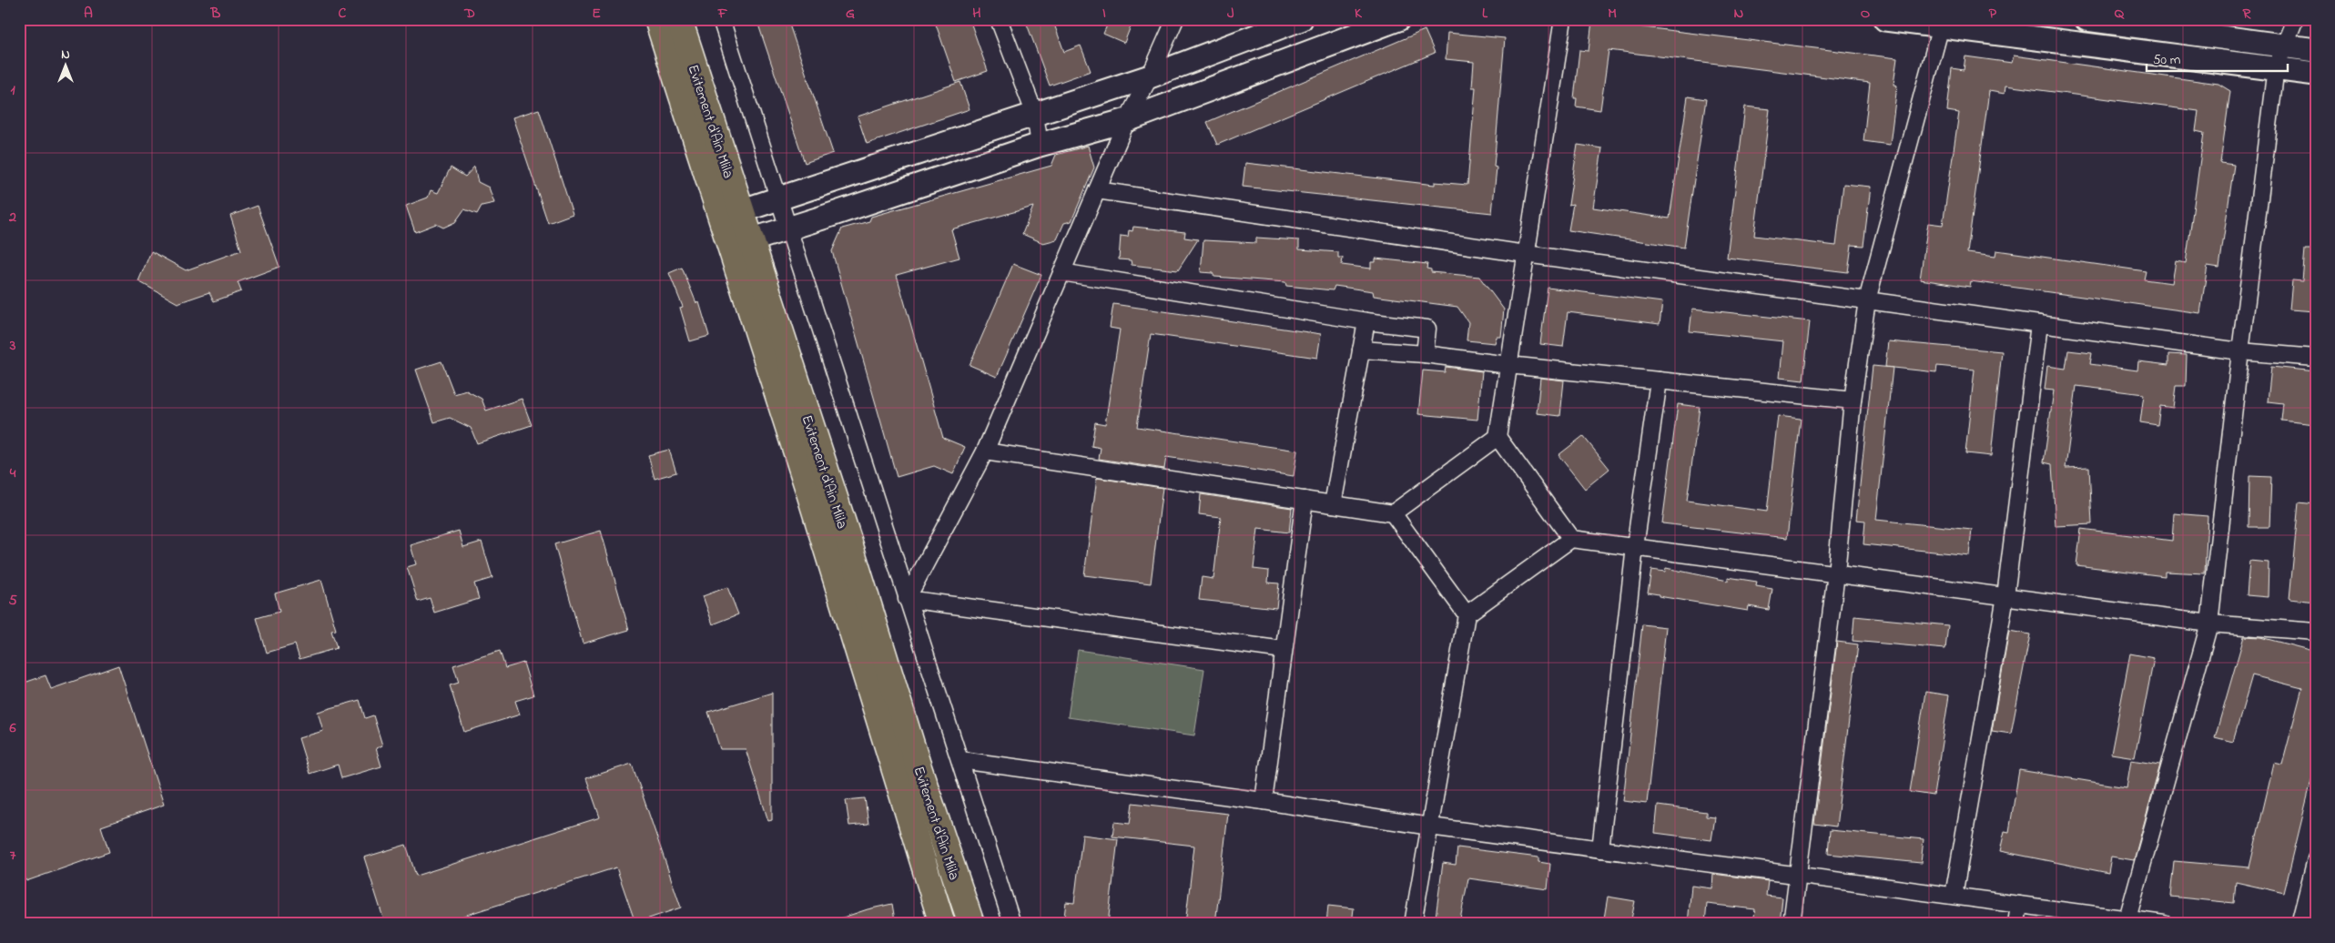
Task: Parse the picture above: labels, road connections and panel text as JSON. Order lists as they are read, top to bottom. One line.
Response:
{"streets":{"highway":["Evitement d'Ain Mlila"]},"scale_bar":"50 m","north":"top","grid":{"columns":["A","B","C","D","E","F","G","H","I","J","K","L","M","N","O","P","Q","R"],"rows":["1","2","3","4","5","6","7"]}}
